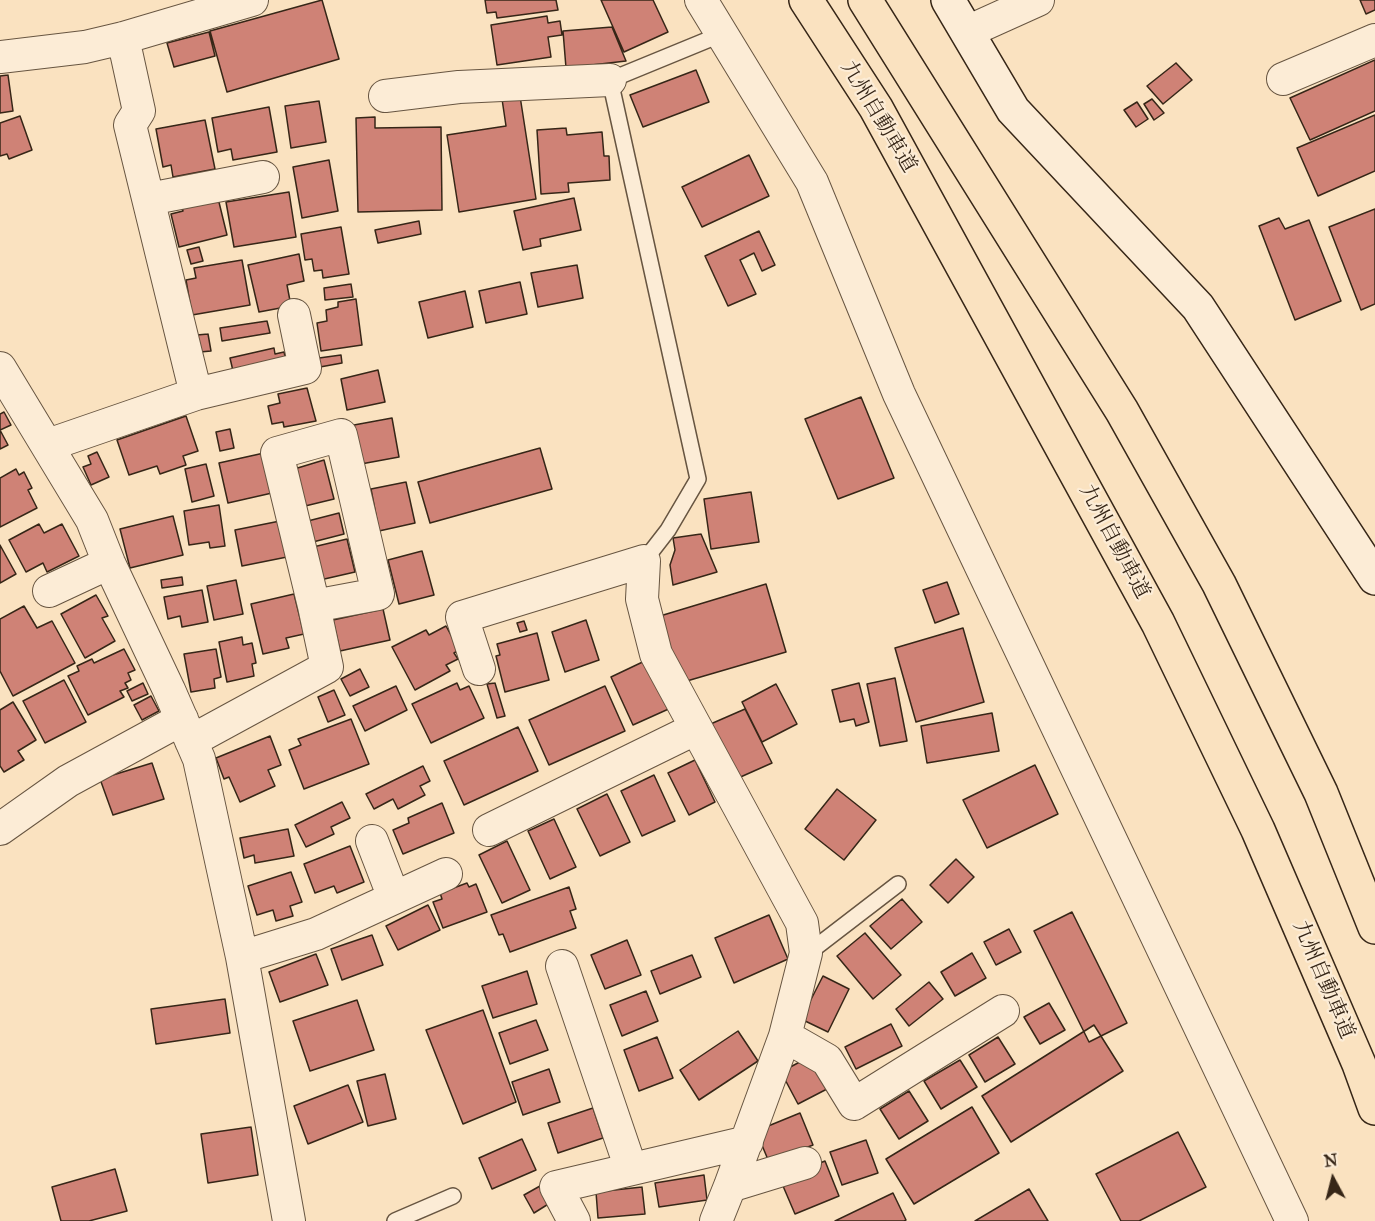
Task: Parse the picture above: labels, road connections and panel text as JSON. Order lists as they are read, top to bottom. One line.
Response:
{"streets":{"highway":["九州自動車道"]},"north":"top"}
